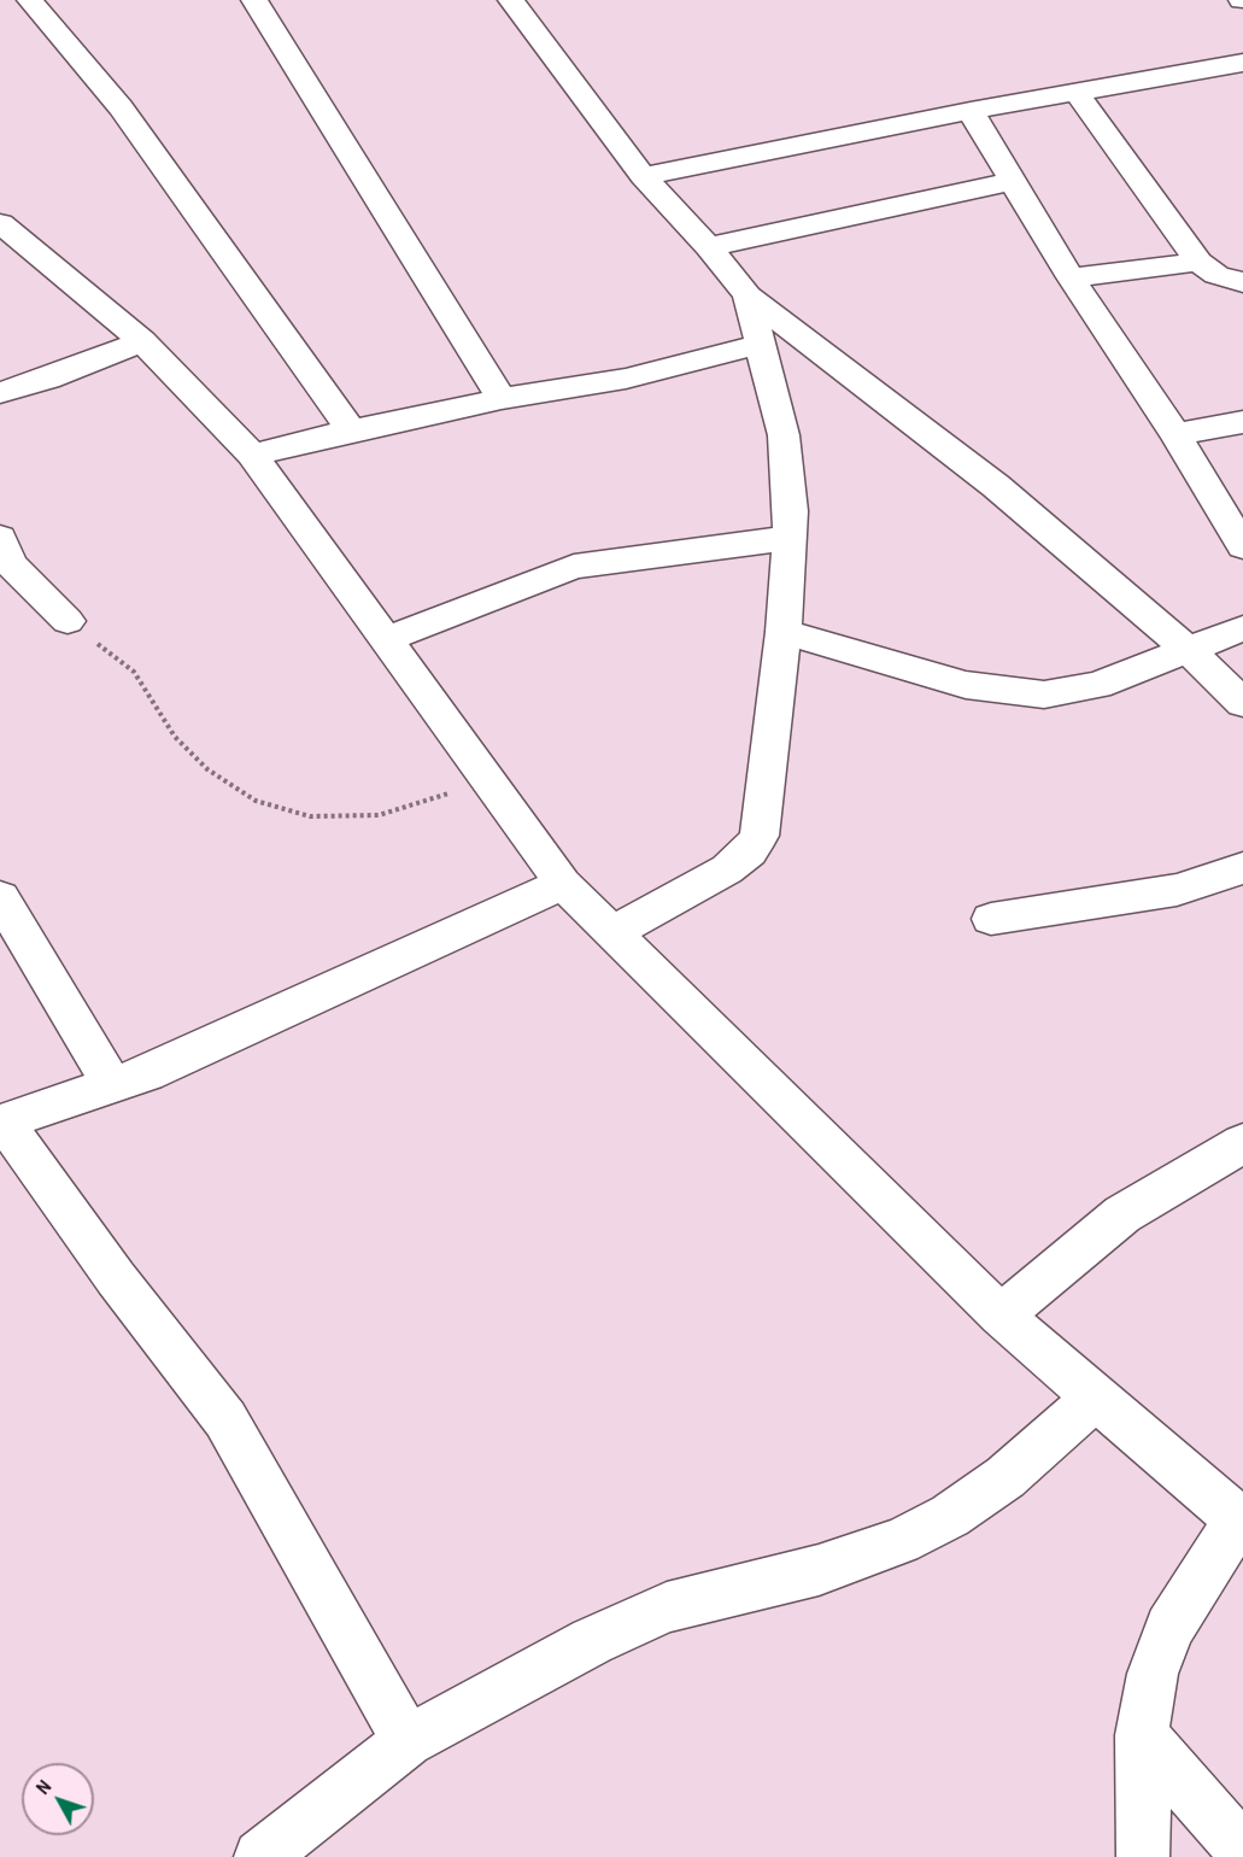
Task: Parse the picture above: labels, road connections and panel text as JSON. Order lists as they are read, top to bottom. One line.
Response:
{"north":"top left"}
